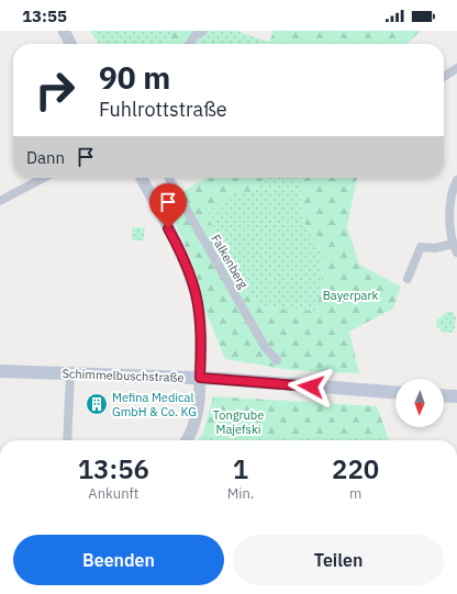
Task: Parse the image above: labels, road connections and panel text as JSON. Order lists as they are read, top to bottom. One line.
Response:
{"streets":{"main road":["Schimmelbuschstraße"],"street":["Falkenberg"]},"parks":["Bayerpark","Tongrube Majefski"],"places":{"building":["Mefina Medical GmbH & Co. KG"]},"north":"bottom","page":{"status":"13:55","turn":["90 m","Fuhlrottstraße"],"then":"Dann","eta":["13:56","Ankunft","1","Min.","220","m"],"buttons":["Beenden","Teilen"]}}
